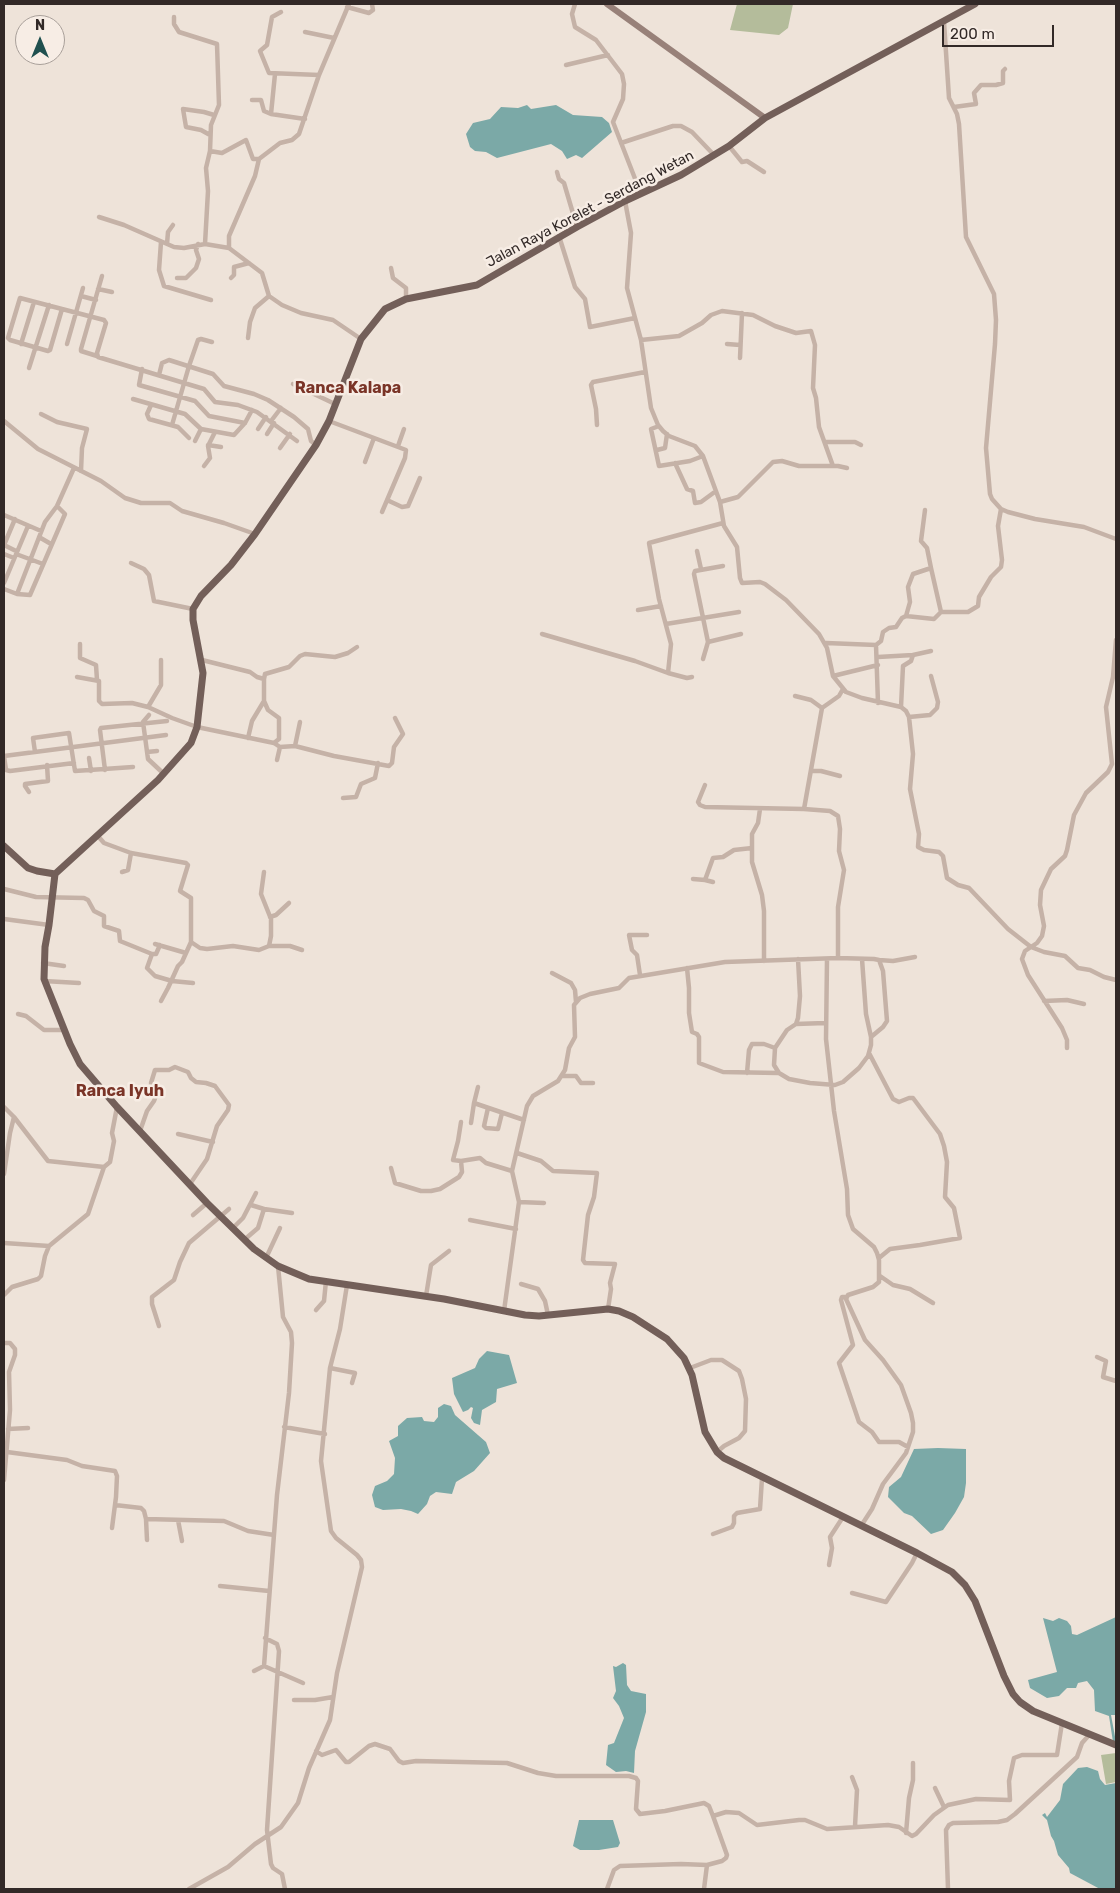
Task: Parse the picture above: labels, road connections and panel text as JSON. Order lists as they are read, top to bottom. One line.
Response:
{"streets":{"main road":["Jalan Raya Korelet - Serdang Wetan"]},"districts":["Ranca Kalapa","Ranca Iyuh"],"scale_bar":"200 m","north":"top"}
